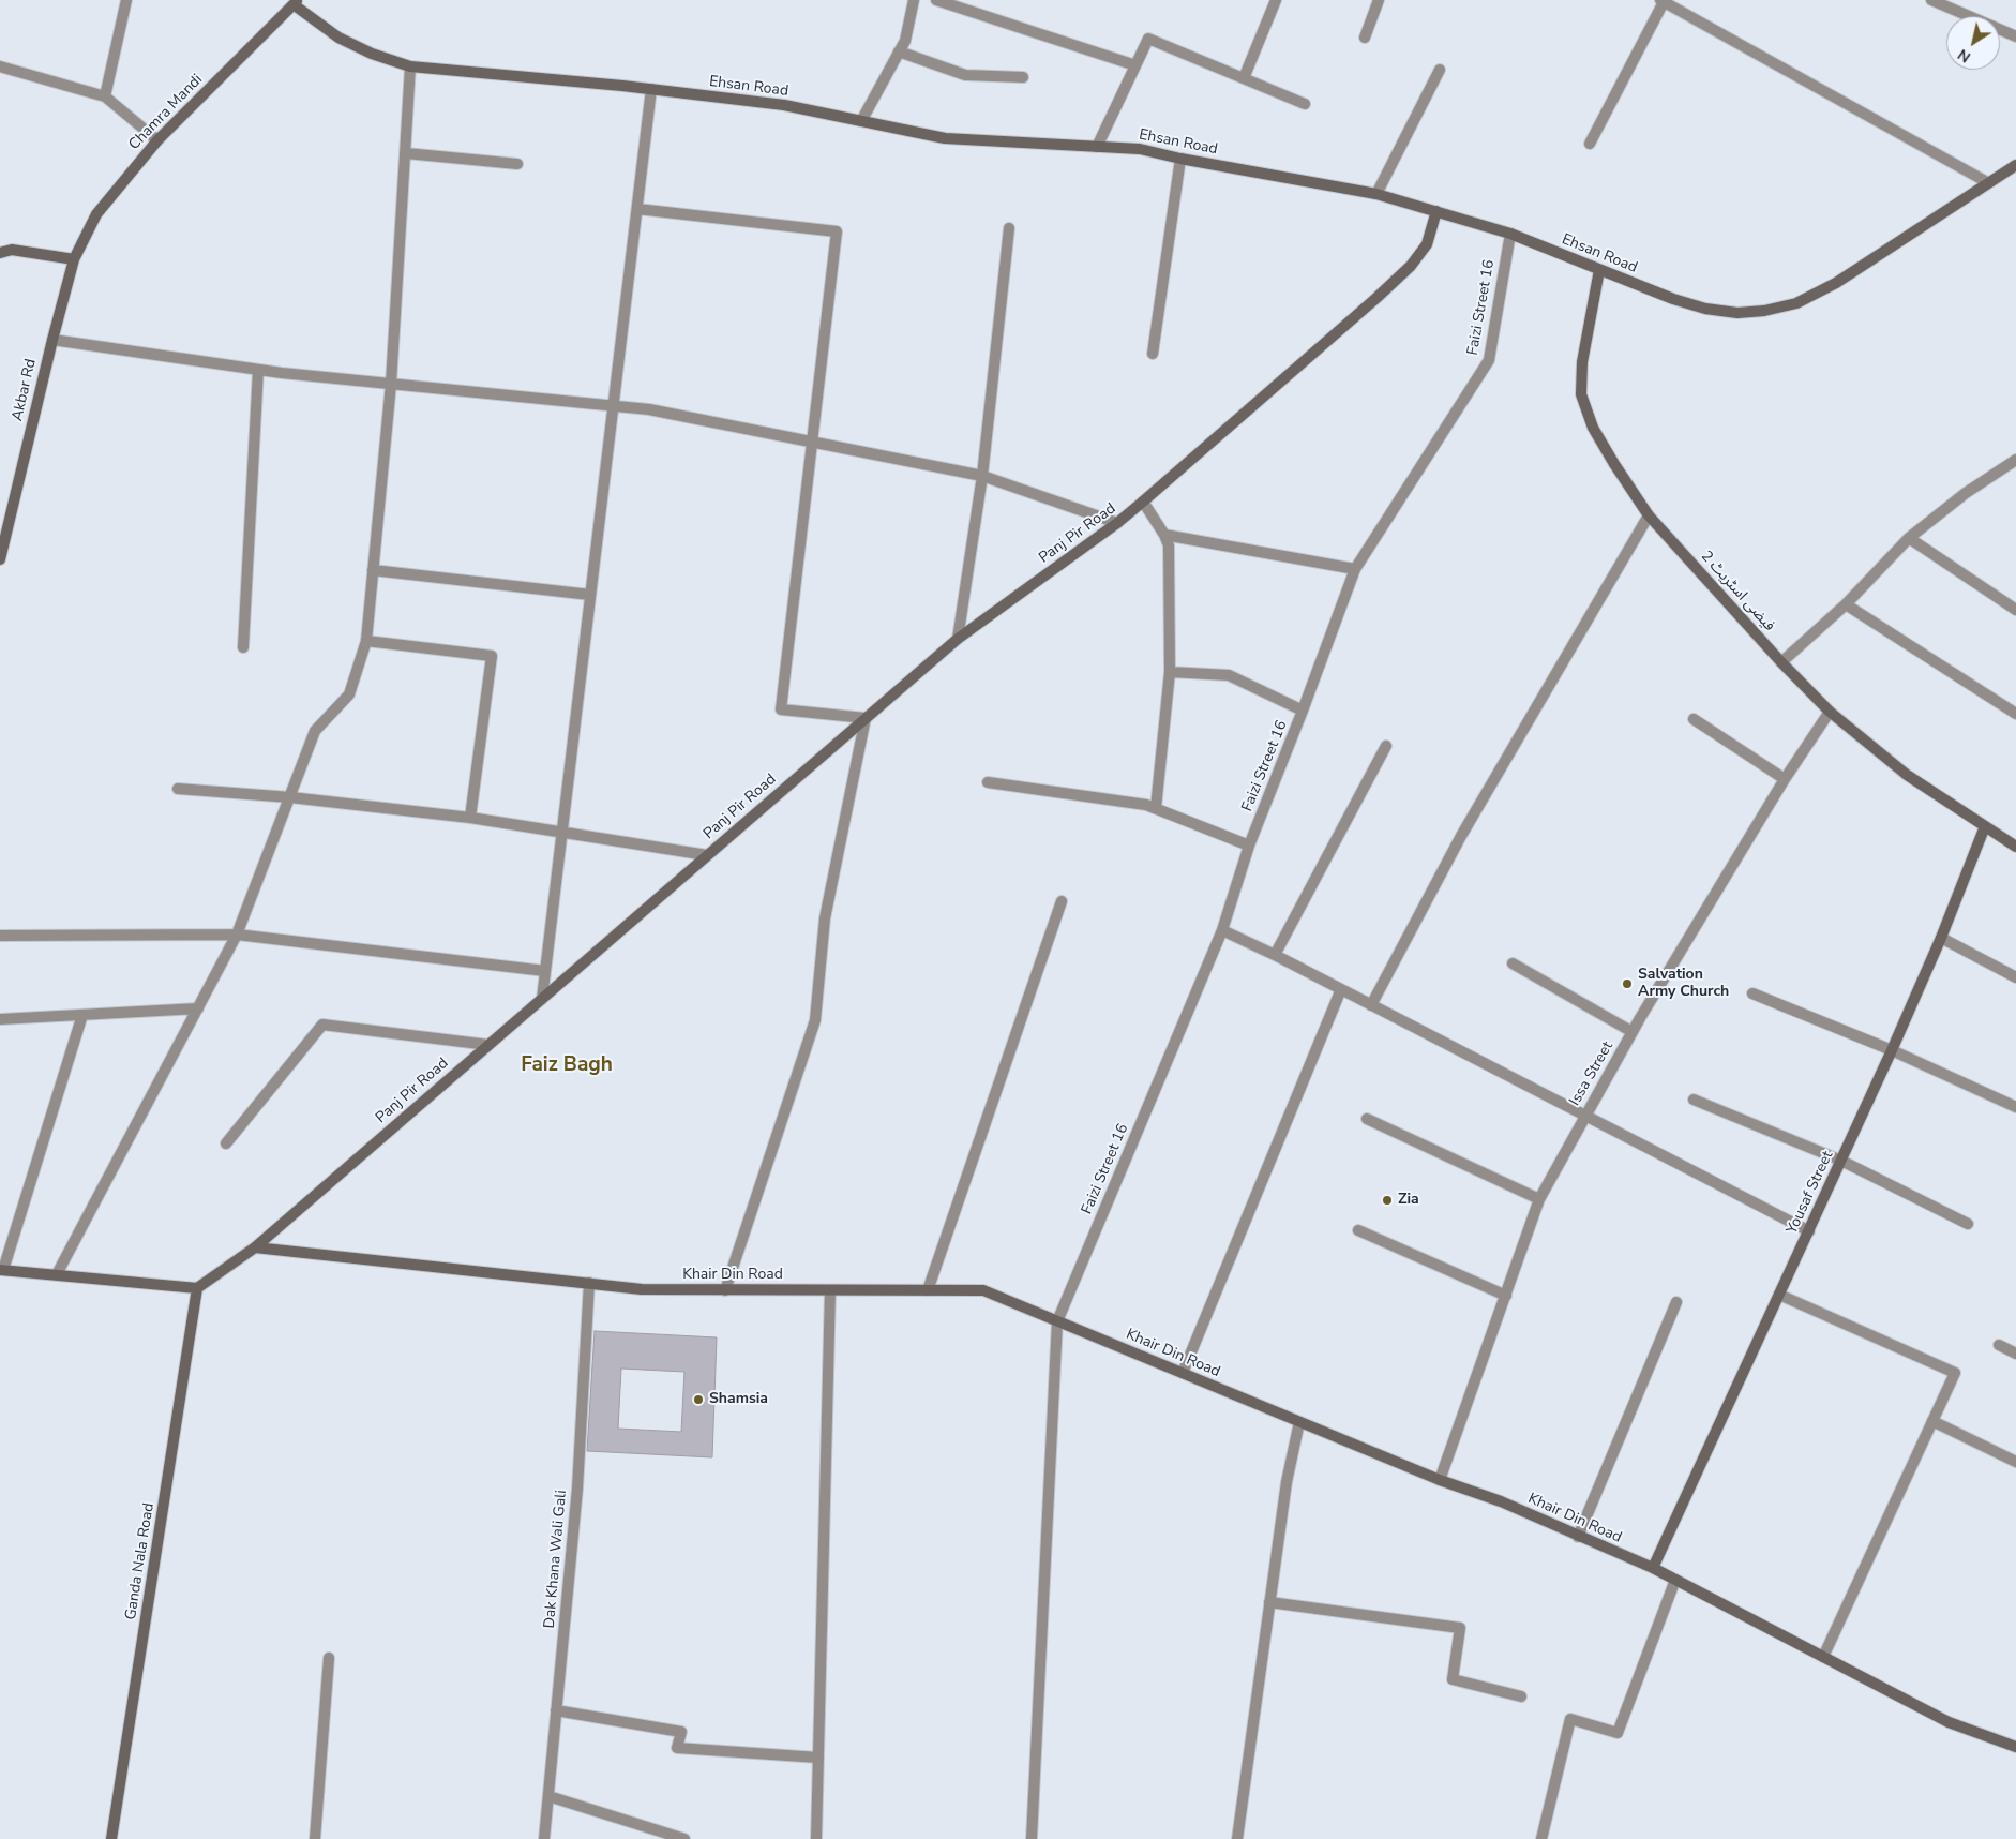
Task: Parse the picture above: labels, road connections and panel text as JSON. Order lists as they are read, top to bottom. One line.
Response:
{"streets":{"street":["Ehsan Road","Chamra Mandi","Faizi Street 16","Akbar Rd","Panj Pir Road","فیضی اسٹریٹ 2","Issa Street","Yousaf Street","Khair Din Road","Dak Khana Wali Gali","Ganda Nala Road"]},"crossings":[["Ehsan Road","Chamra Mandi"],["Ehsan Road","Faizi Street 16"],["Ehsan Road","Panj Pir Road"],["Ehsan Road","فیضی اسٹریٹ 2"],["Chamra Mandi","Akbar Rd"],["Faizi Street 16","Khair Din Road"],["Panj Pir Road","Khair Din Road"],["Panj Pir Road","Ganda Nala Road"],["فیضی اسٹریٹ 2","Issa Street"],["فیضی اسٹریٹ 2","Yousaf Street"],["Issa Street","Khair Din Road"],["Yousaf Street","Khair Din Road"],["Khair Din Road","Dak Khana Wali Gali"]],"districts":["Faiz Bagh"],"places":["Salvation Army Church","Zia","Shamsia"],"north":"bottom left"}
